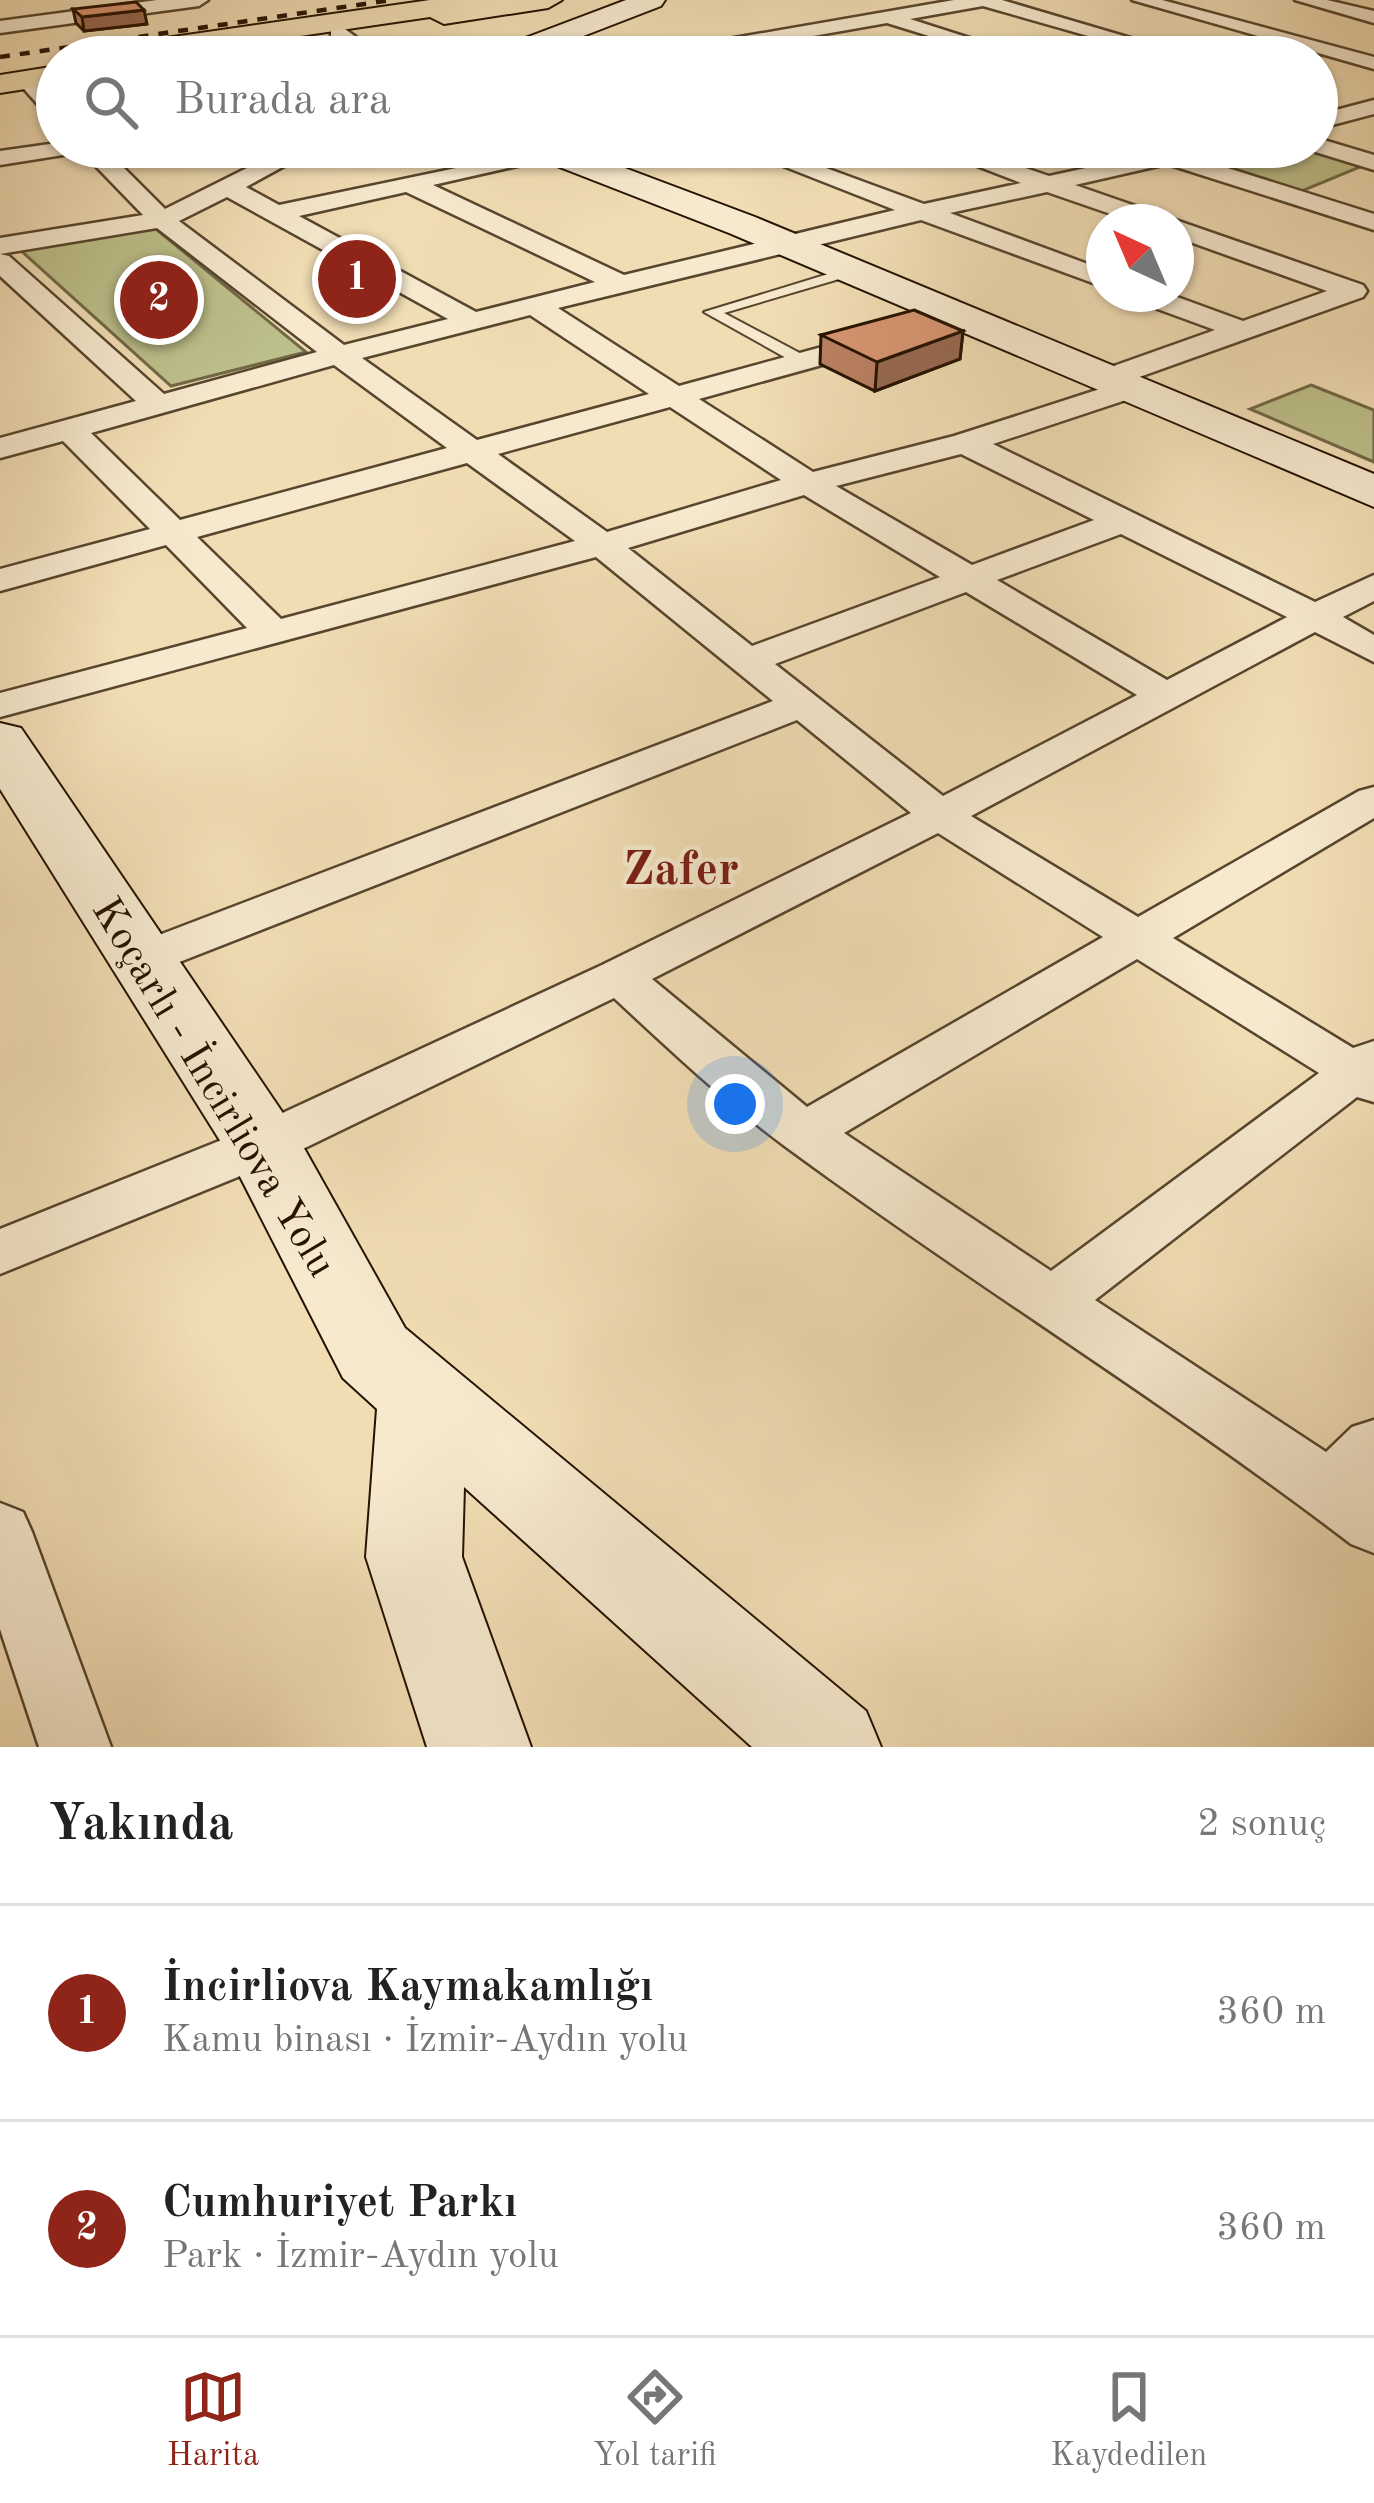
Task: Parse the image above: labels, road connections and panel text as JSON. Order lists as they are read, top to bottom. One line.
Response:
{"streets":{"street":["Koçarlı - İncirliova Yolu"]},"districts":["Zafer"],"north":"top left","page":{"search":"Burada ara","pins":["1","2"],"heading":["Yakında","2 sonuç"],"list":[{"mark":"1","name":"İncirliova Kaymakamlığı","note":"Kamu binası · İzmir-Aydın yolu","value":"360 m"},{"mark":"2","name":"Cumhuriyet Parkı","note":"Park · İzmir-Aydın yolu","value":"360 m"}],"nav":["Harita","Yol tarifi","Kaydedilen"]}}
